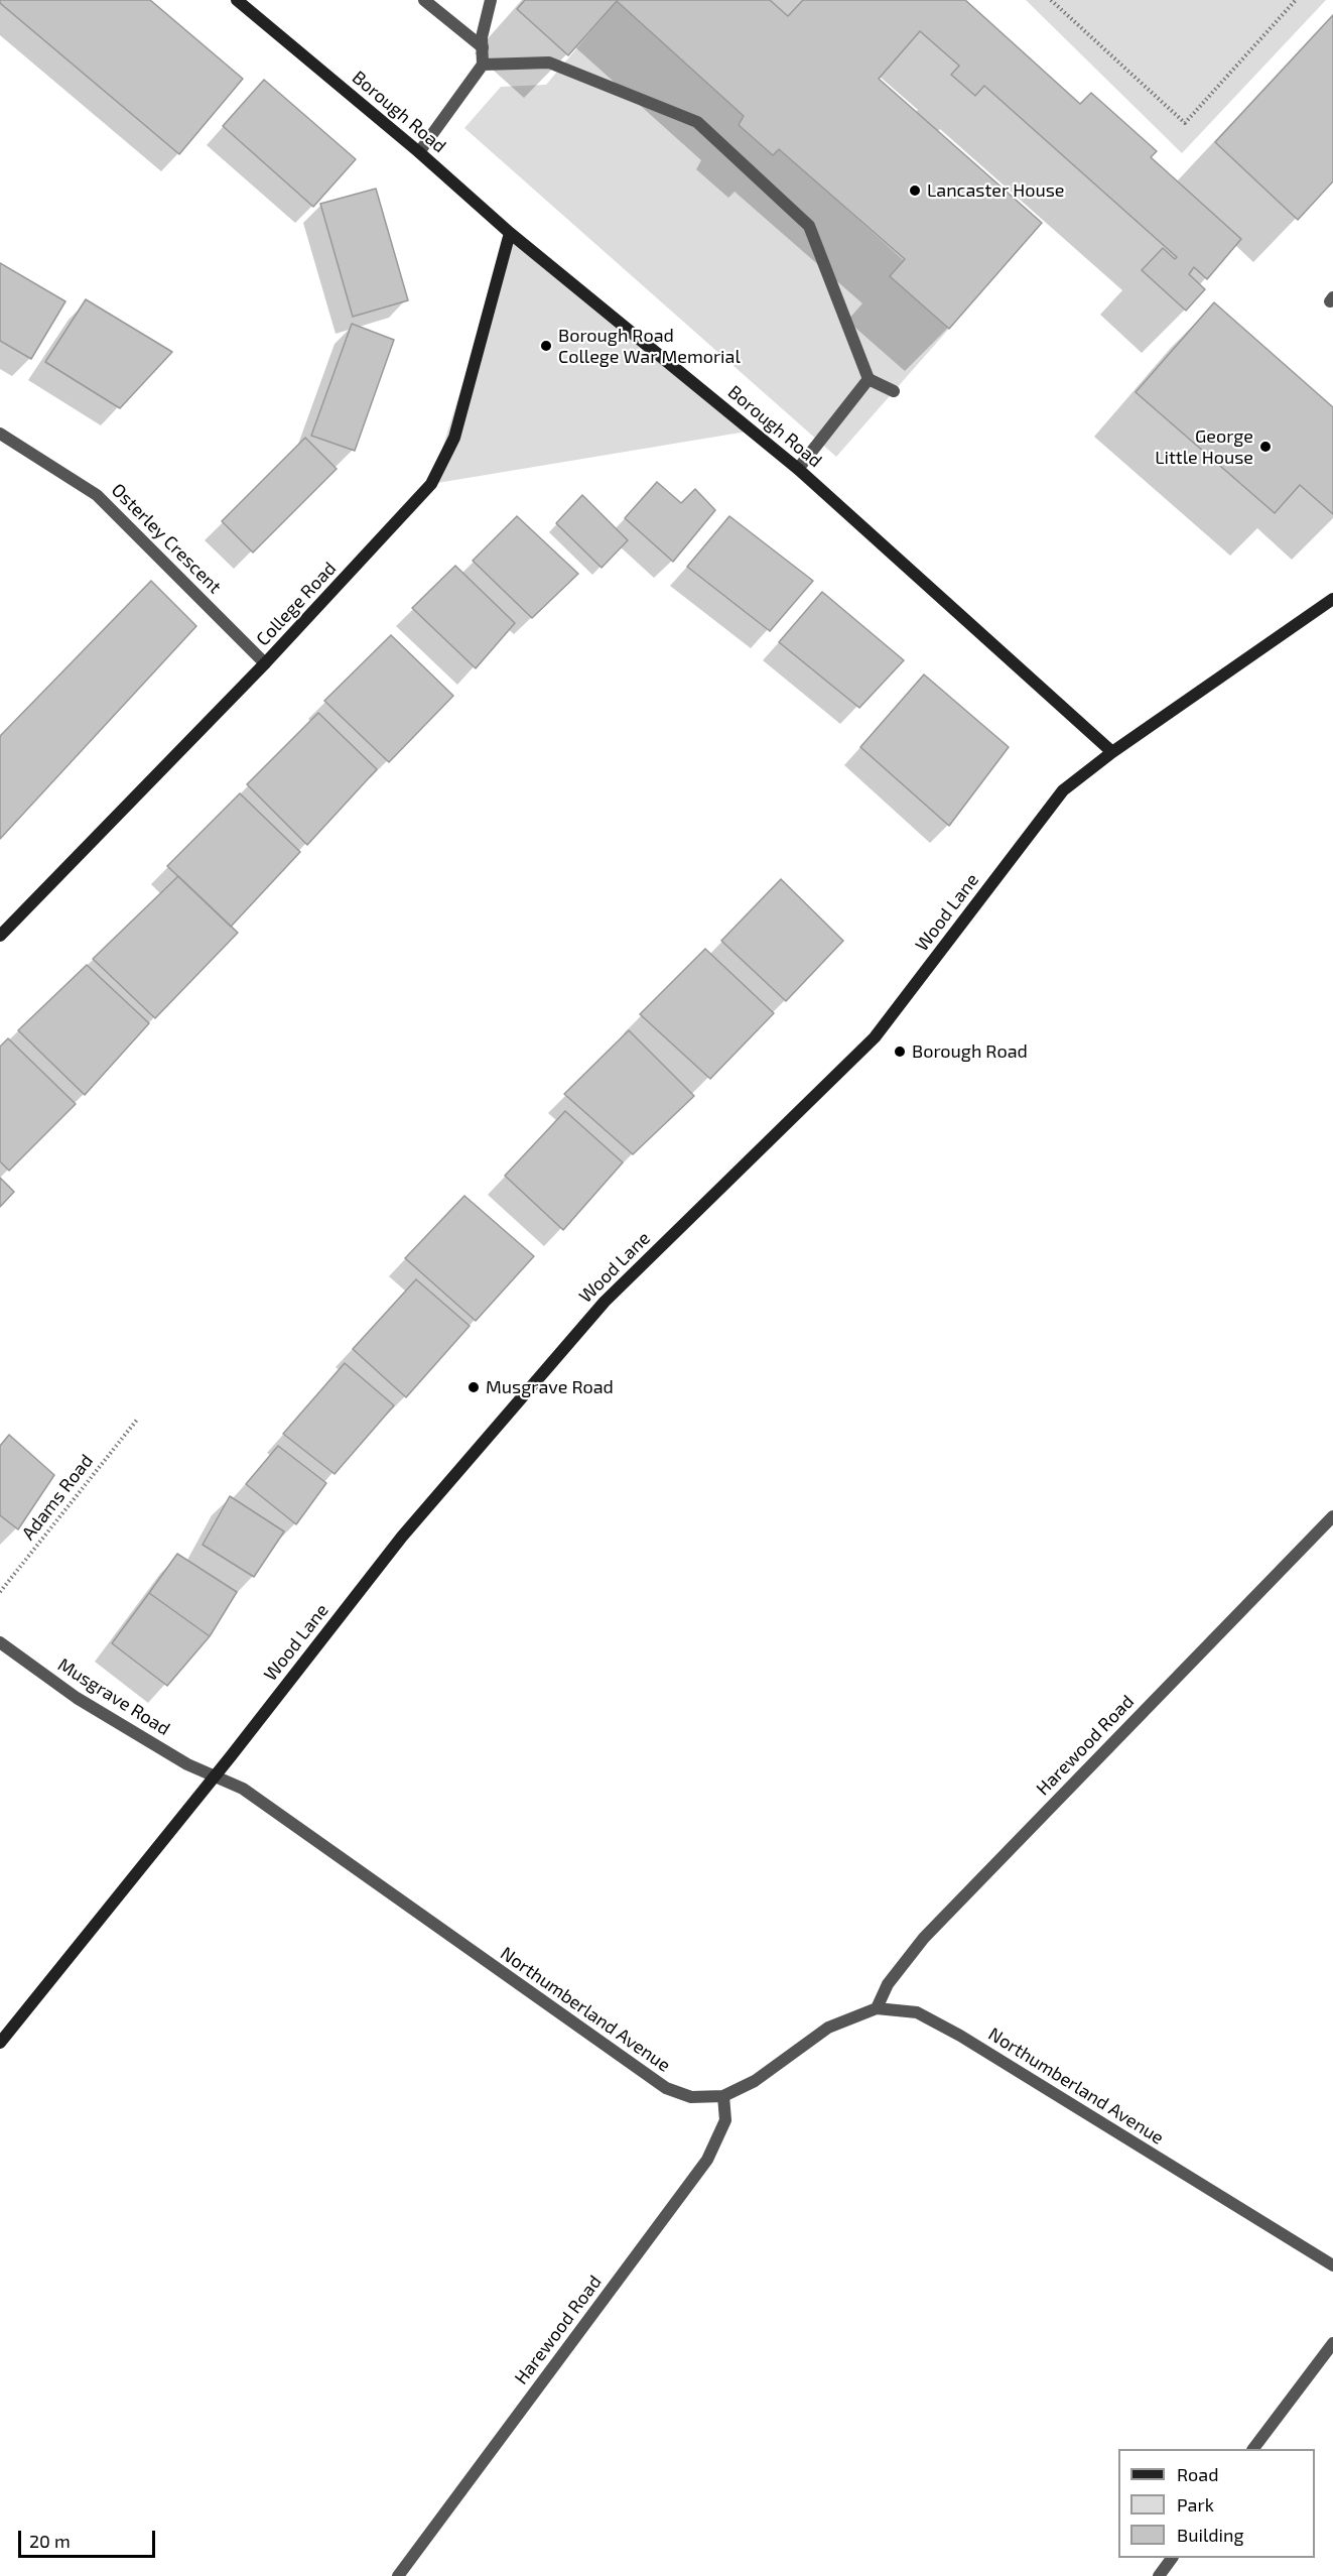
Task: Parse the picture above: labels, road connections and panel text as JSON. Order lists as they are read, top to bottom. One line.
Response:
{"streets":{"street":["Borough Road","Osterley Crescent","College Road","Wood Lane","Musgrave Road","Harewood Road","Northumberland Avenue"],"path":["Adams Road"]},"crossings":[["Borough Road","College Road"],["Borough Road","Wood Lane"],["Osterley Crescent","College Road"],["Wood Lane","Musgrave Road"],["Wood Lane","Northumberland Avenue"],["Musgrave Road","Northumberland Avenue"],["Harewood Road","Northumberland Avenue"]],"places":["Lancaster House","Borough Road College War Memorial","George Little House","Borough Road","Musgrave Road"],"legend":["Road","Park","Building"],"scale_bar":"20 m"}
